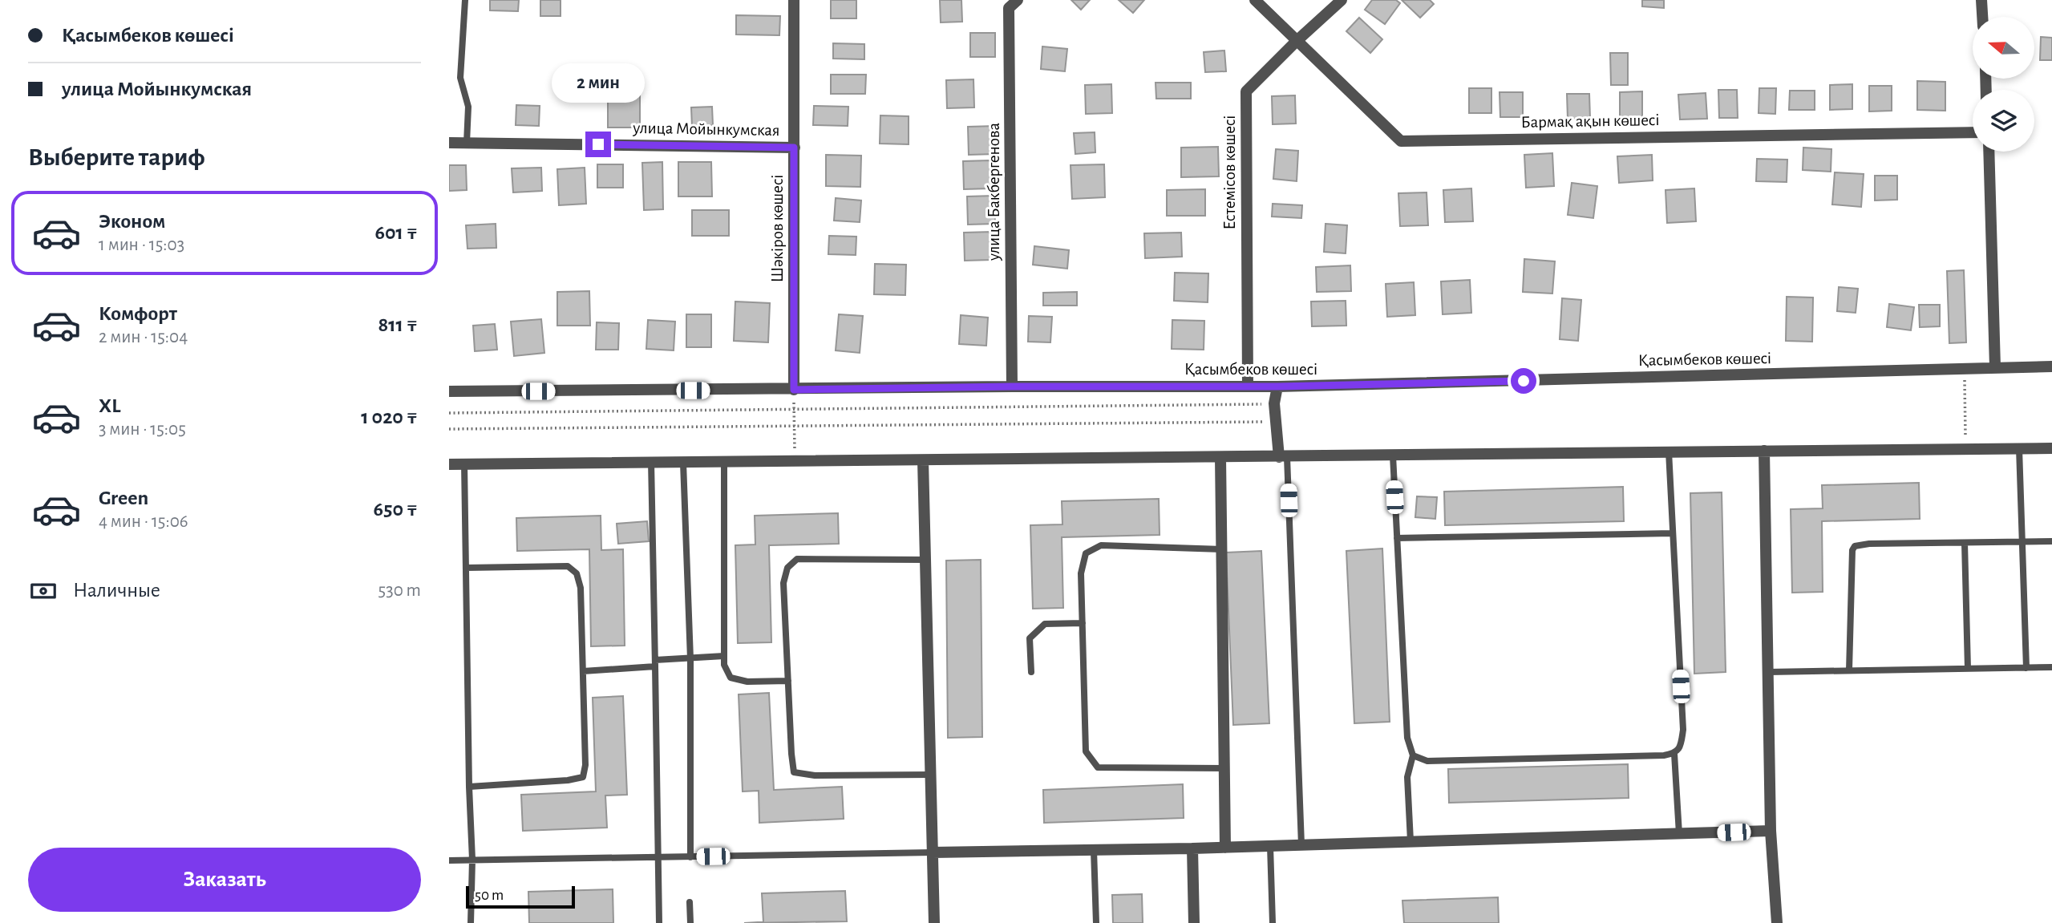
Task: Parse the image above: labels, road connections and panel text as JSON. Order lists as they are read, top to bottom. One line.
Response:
{"streets":{"street":["Бармақ ақын көшесі","улица Мойынкумская","Естемісов көшесі","улица Бакбергенова","Шәкіров көшесі","Қасымбеков көшесі"]},"crossings":[["Бармақ ақын көшесі","Естемісов көшесі"],["улица Мойынкумская","Шәкіров көшесі"],["Естемісов көшесі","Қасымбеков көшесі"],["улица Бакбергенова","Қасымбеков көшесі"],["Шәкіров көшесі","Қасымбеков көшесі"]],"scale_bar":"50 m","north":"left","page":{"banner":["Қасымбеков көшесі","улица Мойынкумская"],"bubble":"2 мин","heading":"Выберите тариф","list":[{"name":"Эконом","note":"1 мин · 15:03","value":"601 ₸"},{"name":"Комфорт","note":"2 мин · 15:04","value":"811 ₸"},{"name":"XL","note":"3 мин · 15:05","value":"1 020 ₸"},{"name":"Green","note":"4 мин · 15:06","value":"650 ₸"}],"pay":["Наличные","530 m"],"buttons":"Заказать","scale":"50 m"}}
